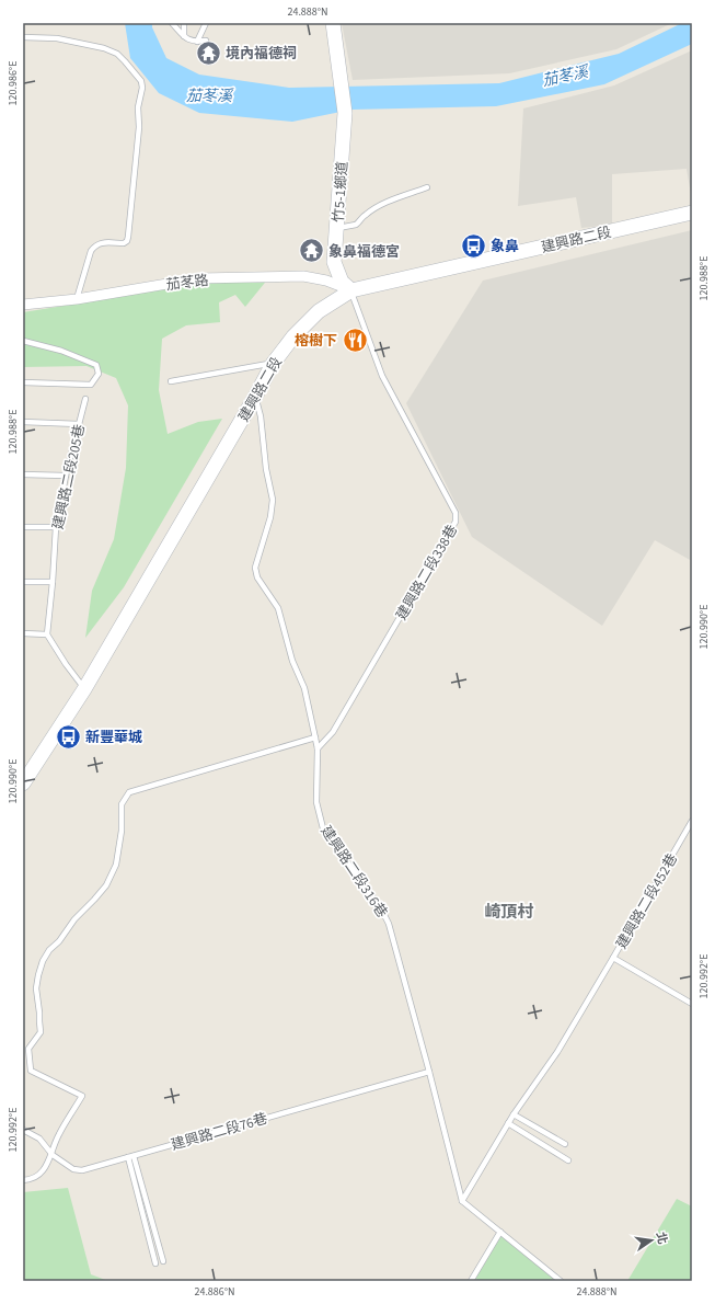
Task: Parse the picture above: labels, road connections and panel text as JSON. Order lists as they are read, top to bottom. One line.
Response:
{"streets":{"street":["竹5-1鄉道","建興路二段","茄苳路"],"lane":["建興路二段205巷","建興路二段338巷","建興路二段316巷","建興路二段452巷","建興路二段76巷"]},"crossings":[["竹5-1鄉道","建興路二段"],["竹5-1鄉道","茄苳路"],["竹5-1鄉道","建興路二段338巷"],["建興路二段","茄苳路"],["建興路二段","建興路二段338巷"],["建興路二段","建興路二段316巷"],["茄苳路","建興路二段338巷"],["建興路二段338巷","建興路二段316巷"],["建興路二段316巷","建興路二段452巷"],["建興路二段316巷","建興路二段76巷"]],"districts":["崎頂村"],"water":["茄苳溪"],"places":{"temple":["境內福德祠","象鼻福德宮"],"bus stop":["象鼻","新豐華城"],"restaurant":["榕樹下"]},"north":"right","coordinates":["24.888°N","120.986°E","120.988°E","120.990°E","120.992°E","24.886°N"]}
